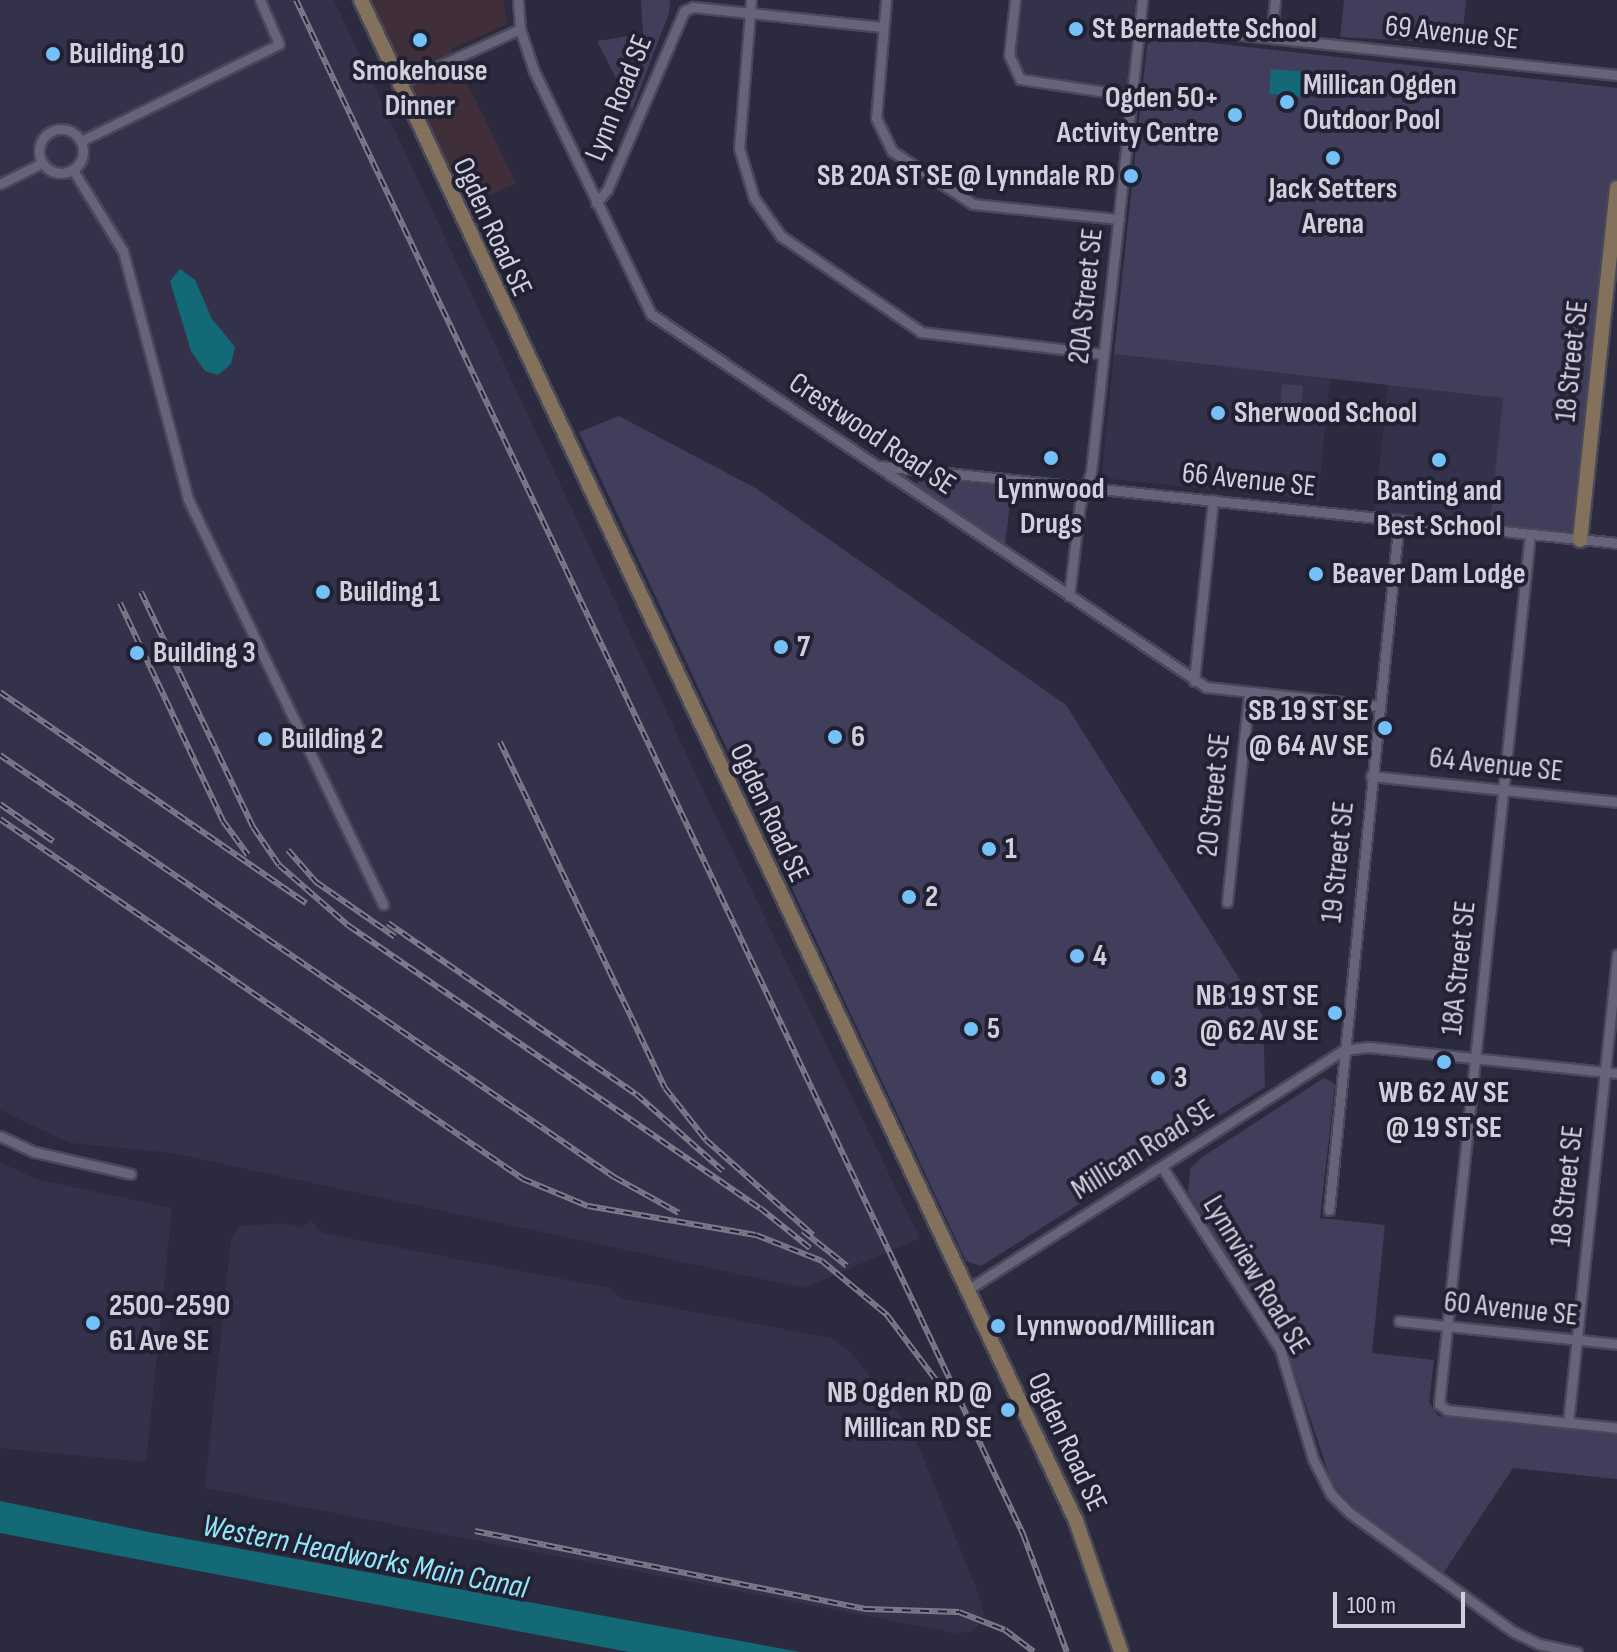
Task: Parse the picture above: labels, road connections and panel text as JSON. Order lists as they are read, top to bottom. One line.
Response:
{"streets":{"street":["69 Avenue SE","Lynn Road SE","Ogden Road SE","20A Street SE","18 Street SE","Crestwood Road SE","66 Avenue SE","64 Avenue SE","20 Street SE","19 Street SE","18A Street SE","Millican Road SE","Lynnview Road SE","60 Avenue SE"]},"crossings":[["69 Avenue SE","20A Street SE"],["Lynn Road SE","Crestwood Road SE"],["Ogden Road SE","Millican Road SE"],["20A Street SE","Crestwood Road SE"],["20A Street SE","66 Avenue SE"],["18 Street SE","66 Avenue SE"],["18 Street SE","18A Street SE"],["18 Street SE","60 Avenue SE"],["Crestwood Road SE","66 Avenue SE"],["Crestwood Road SE","20 Street SE"],["Crestwood Road SE","19 Street SE"],["66 Avenue SE","19 Street SE"],["66 Avenue SE","18A Street SE"],["64 Avenue SE","19 Street SE"],["64 Avenue SE","18A Street SE"],["19 Street SE","Millican Road SE"],["18A Street SE","60 Avenue SE"],["Millican Road SE","Lynnview Road SE"]],"water":["Western Headworks Main Canal"],"places":["St Bernadette School","Smokehouse Dinner","Building 10","Millican Ogden Outdoor Pool","Ogden 50+ Activity Centre","Jack Setters Arena","SB 20A ST SE @ Lynndale RD","Sherwood School","Lynnwood Drugs","Banting and Best School","Beaver Dam Lodge","Building 1","7","Building 3","SB 19 ST SE @ 64 AV SE","6","Building 2","1","2","4","NB 19 ST SE @ 62 AV SE","5","WB 62 AV SE @ 19 ST SE","3","2500-2590 61 Ave SE","Lynnwood/Millican","NB Ogden RD @ Millican RD SE"],"scale_bar":"100 m"}
